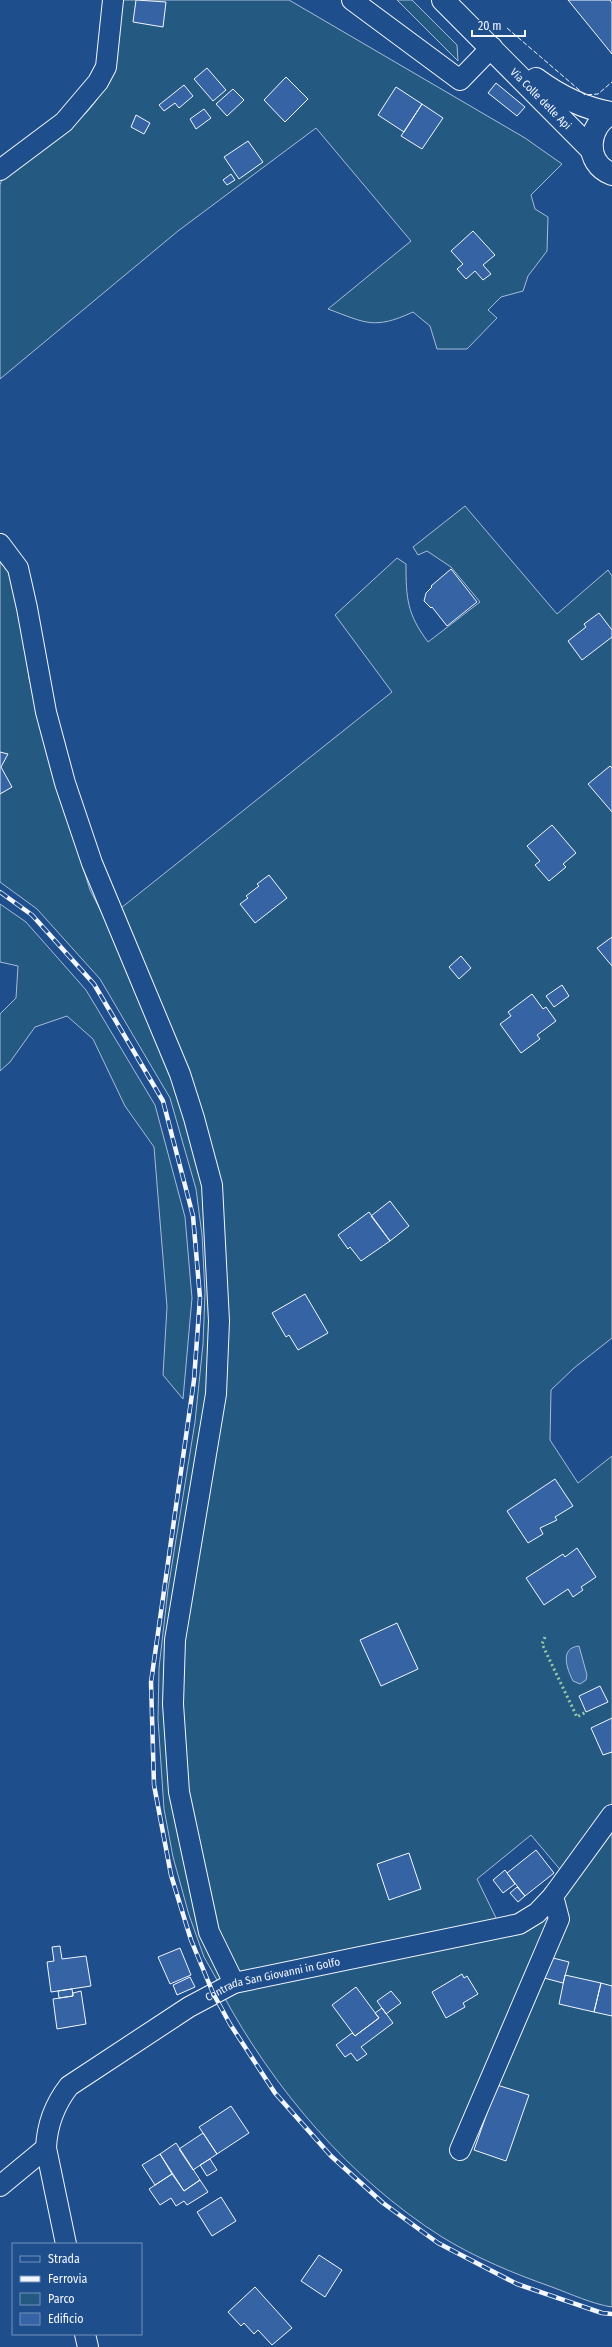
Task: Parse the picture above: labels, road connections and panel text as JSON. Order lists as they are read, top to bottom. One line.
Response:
{"streets":{"main road":["Via Colle delle Api"],"street":["Contrada San Giovanni in Golfo"]},"legend":["Strada","Ferrovia","Parco","Edificio"],"scale_bar":"20 m"}
